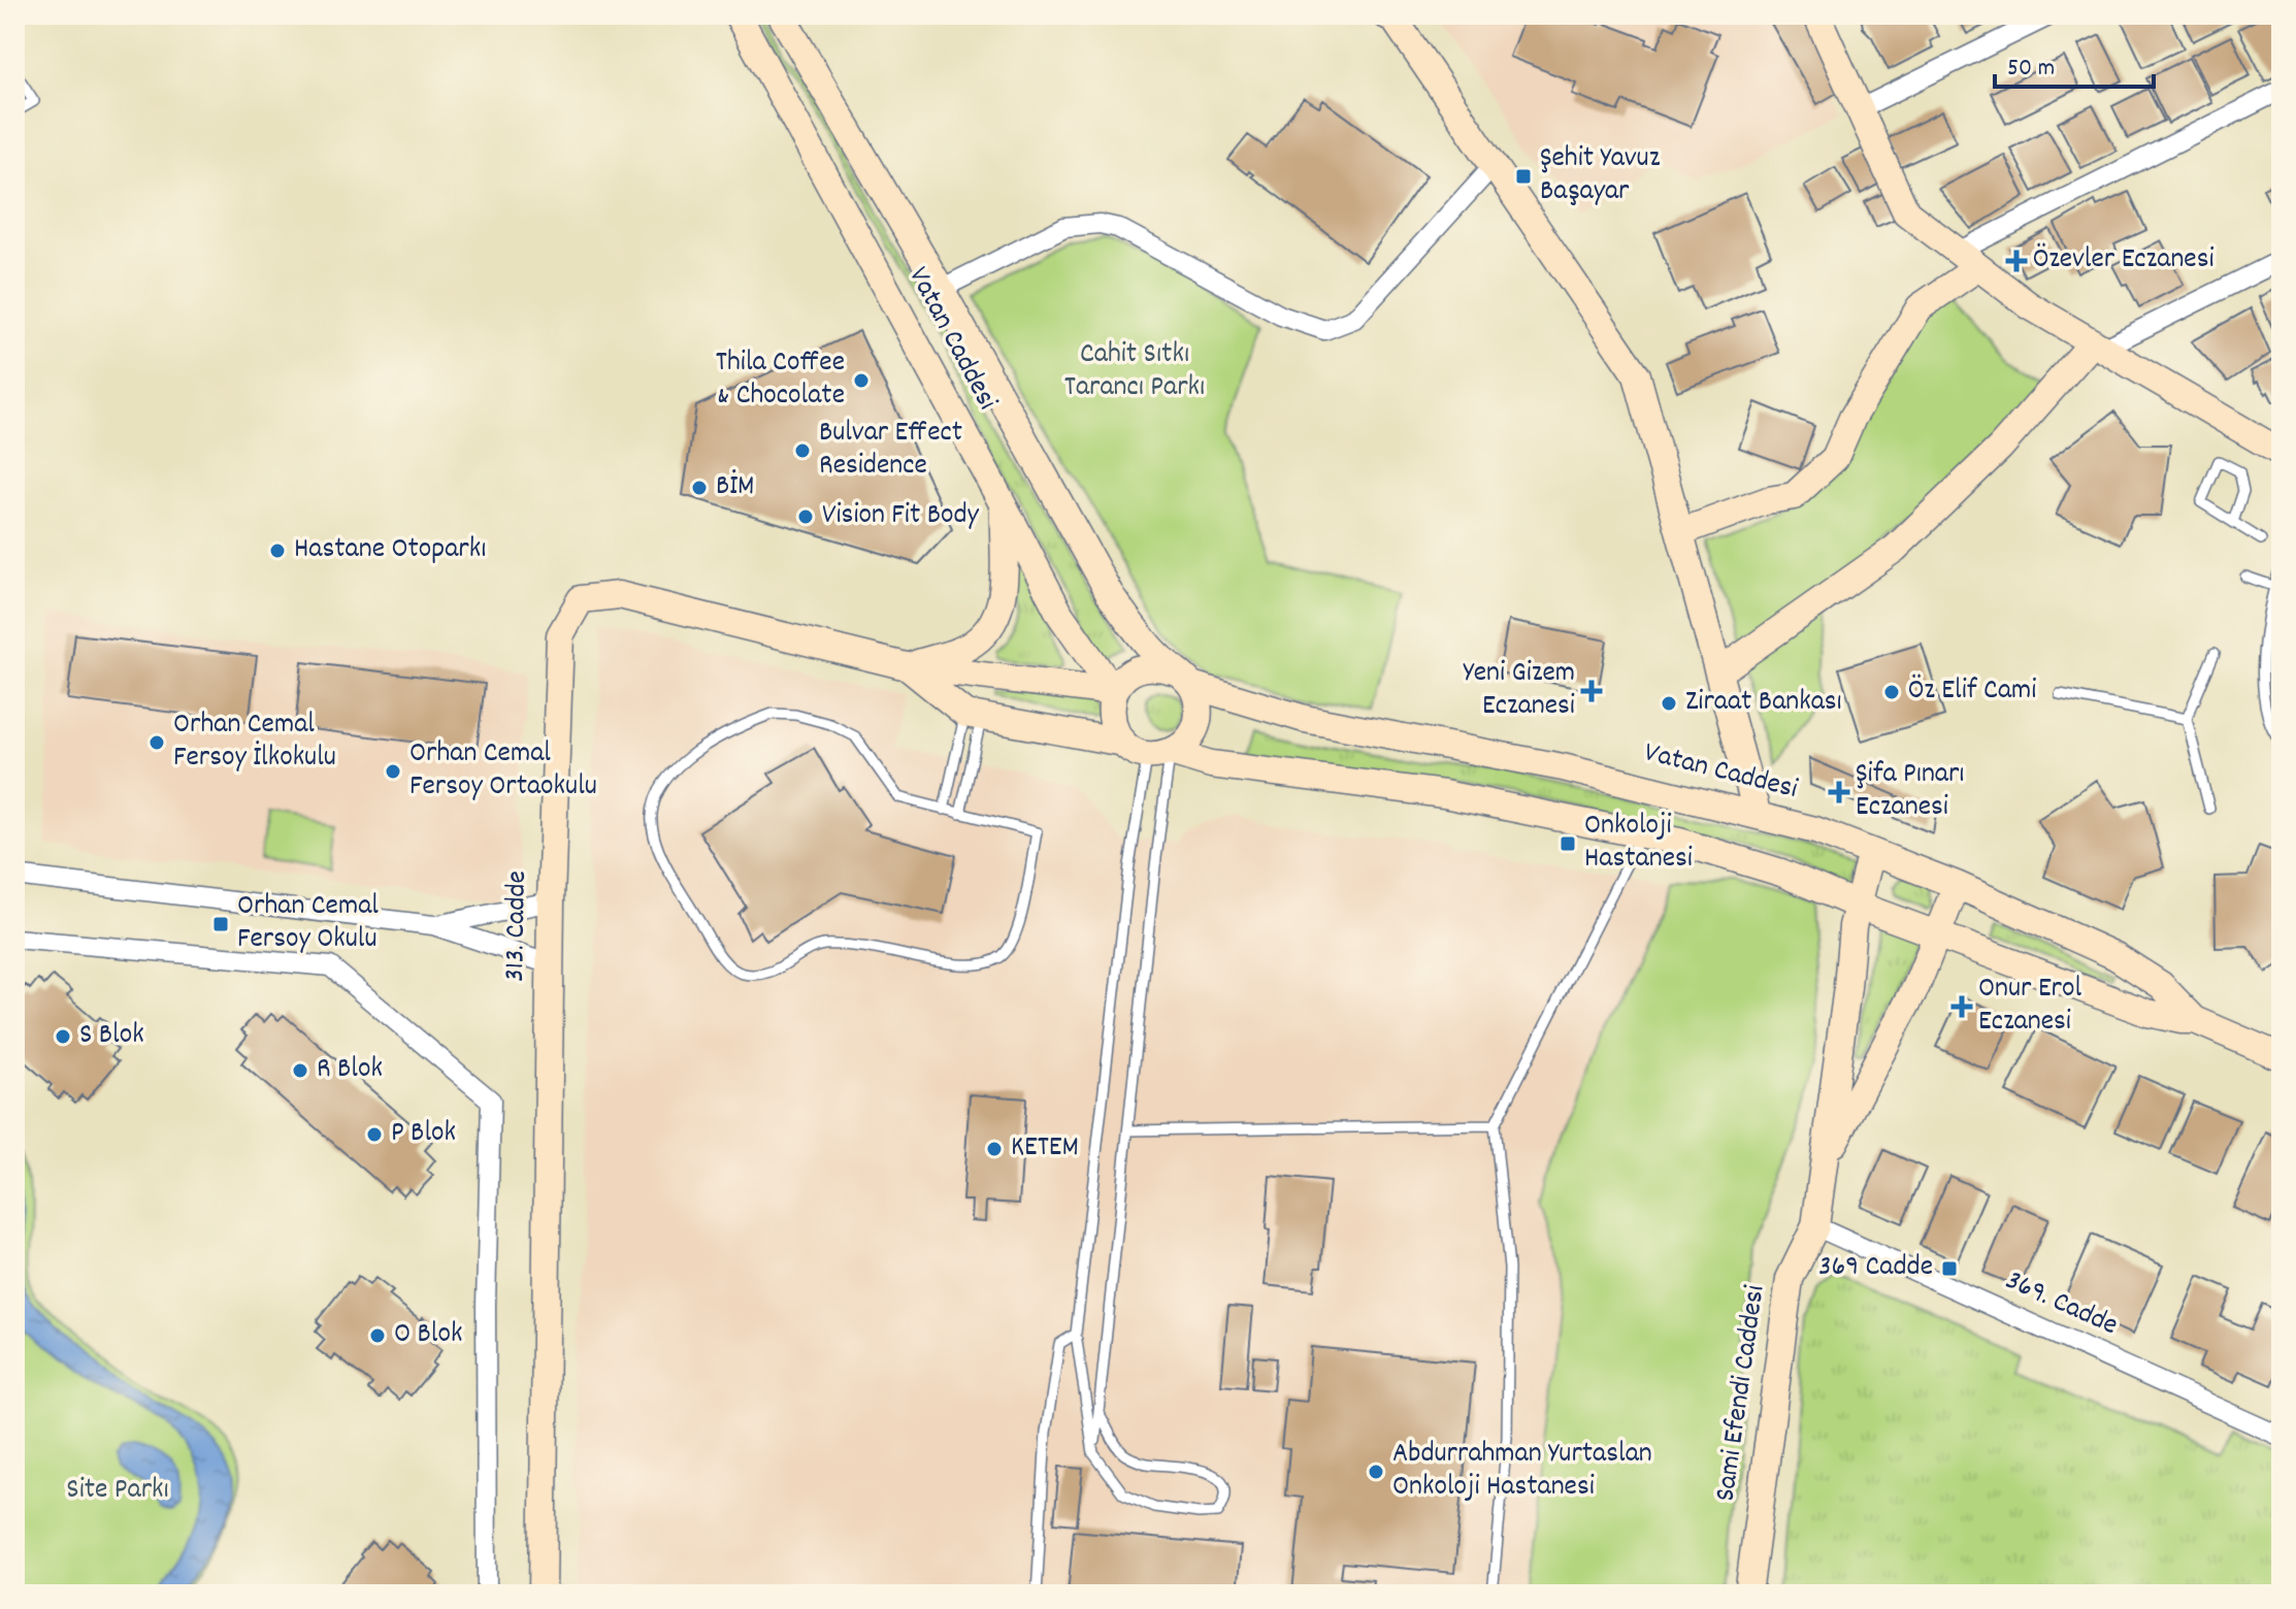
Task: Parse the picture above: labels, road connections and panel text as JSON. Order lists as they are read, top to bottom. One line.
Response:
{"streets":{"main road":["Vatan Caddesi","313. Cadde","Sami Efendi Caddesi"],"street":["369. Cadde"]},"crossings":[["Vatan Caddesi","313. Cadde"],["Vatan Caddesi","Sami Efendi Caddesi"],["369. Cadde","Sami Efendi Caddesi"]],"parks":["Cahit Sıtkı Tarancı Parkı","Site Parkı"],"places":{"transit":["Şehit Yavuz Başayar","Onkoloji Hastanesi","Orhan Cemal Fersoy Okulu","369 Cadde"],"health":["Özevler Eczanesi","Yeni Gizem Eczanesi","Şifa Pınarı Eczanesi","Onur Erol Eczanesi"],"other":["Thila Coffee & Chocolate","Bulvar Effect Residence","BİM","Vision Fit Body","Hastane Otoparkı","Öz Elif Cami","Ziraat Bankası","Orhan Cemal Fersoy İlkokulu","Orhan Cemal Fersoy Ortaokulu","S Blok","R Blok","P Blok","KETEM","O Blok","Abdurrahman Yurtaslan Onkoloji Hastanesi"]},"scale_bar":"50 m"}
